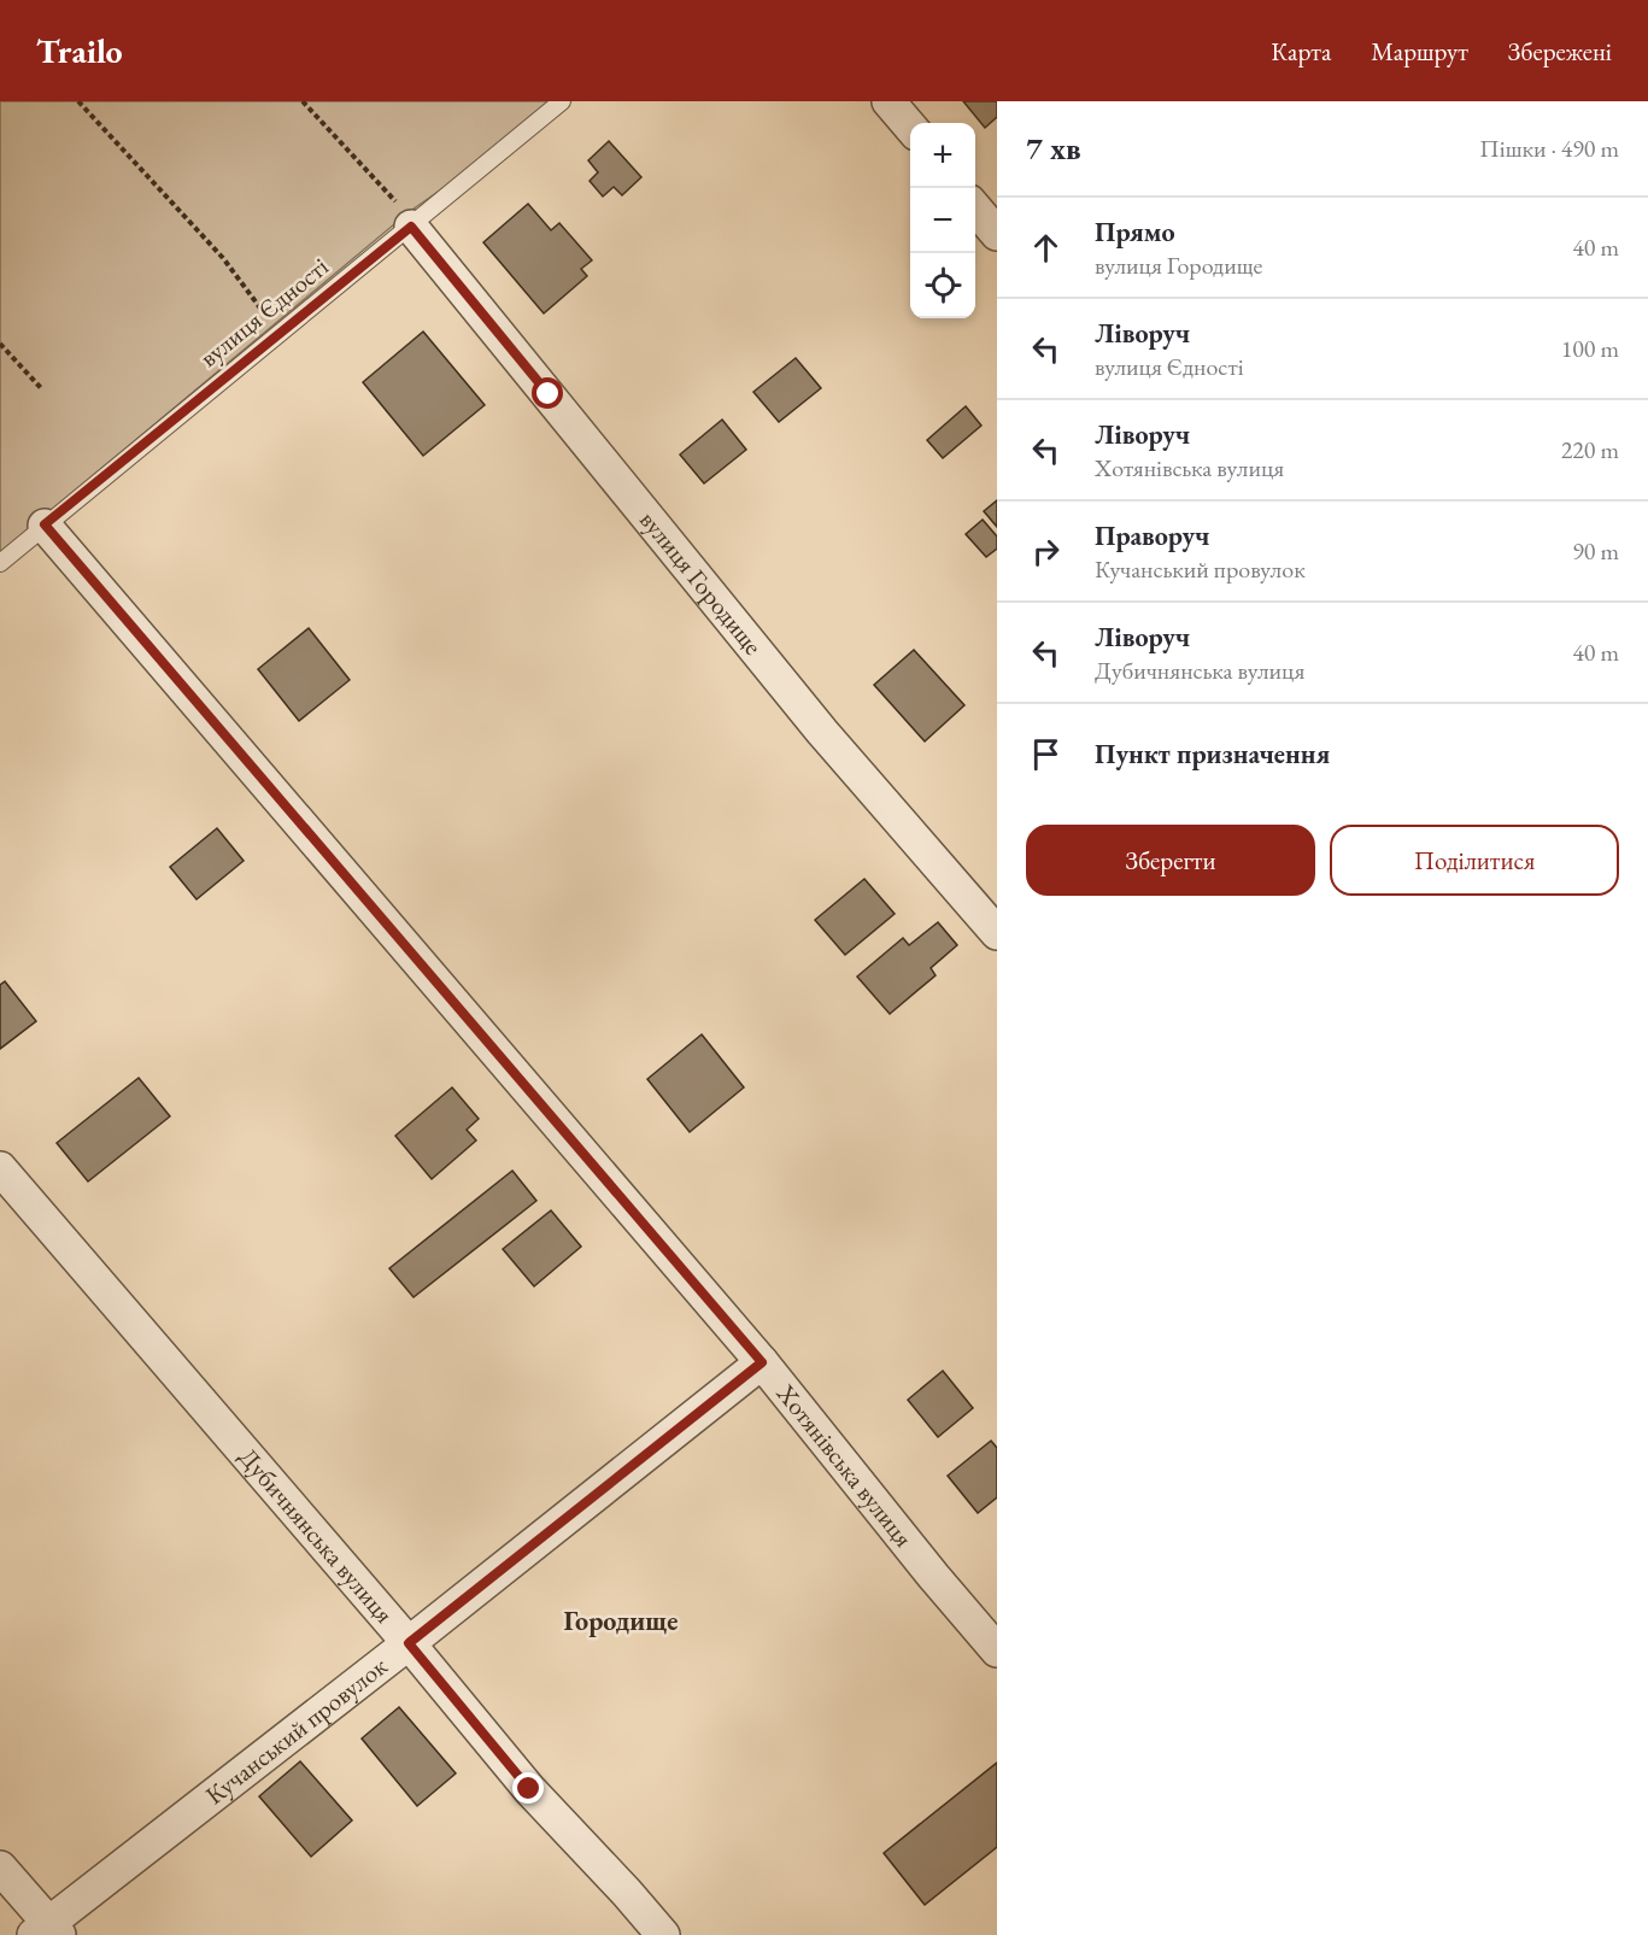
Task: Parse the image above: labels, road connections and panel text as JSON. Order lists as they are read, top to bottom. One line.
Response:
{"streets":{"street":["вулиця Городище","Хотянівська вулиця","Дубичнянська вулиця","Кучанський провулок"],"lane":["вулиця Єдності"]},"crossings":[["вулиця Єдності","вулиця Городище"],["вулиця Єдності","Хотянівська вулиця"],["Хотянівська вулиця","Кучанський провулок"],["Дубичнянська вулиця","Кучанський провулок"]],"districts":["Городище"],"page":{"header":"Trailo","nav":["Карта","Маршрут","Збережені"],"heading":["7 хв","Пішки · 490 m"],"map_buttons":["+","−"],"list":[["Прямо","вулиця Городище","40 m"],["Ліворуч","вулиця Єдності","100 m"],["Ліворуч","Хотянівська вулиця","220 m"],["Праворуч","Кучанський провулок","90 m"],["Ліворуч","Дубичнянська вулиця","40 m"],"Пункт призначення"],"buttons":["Зберегти","Поділитися"]}}
